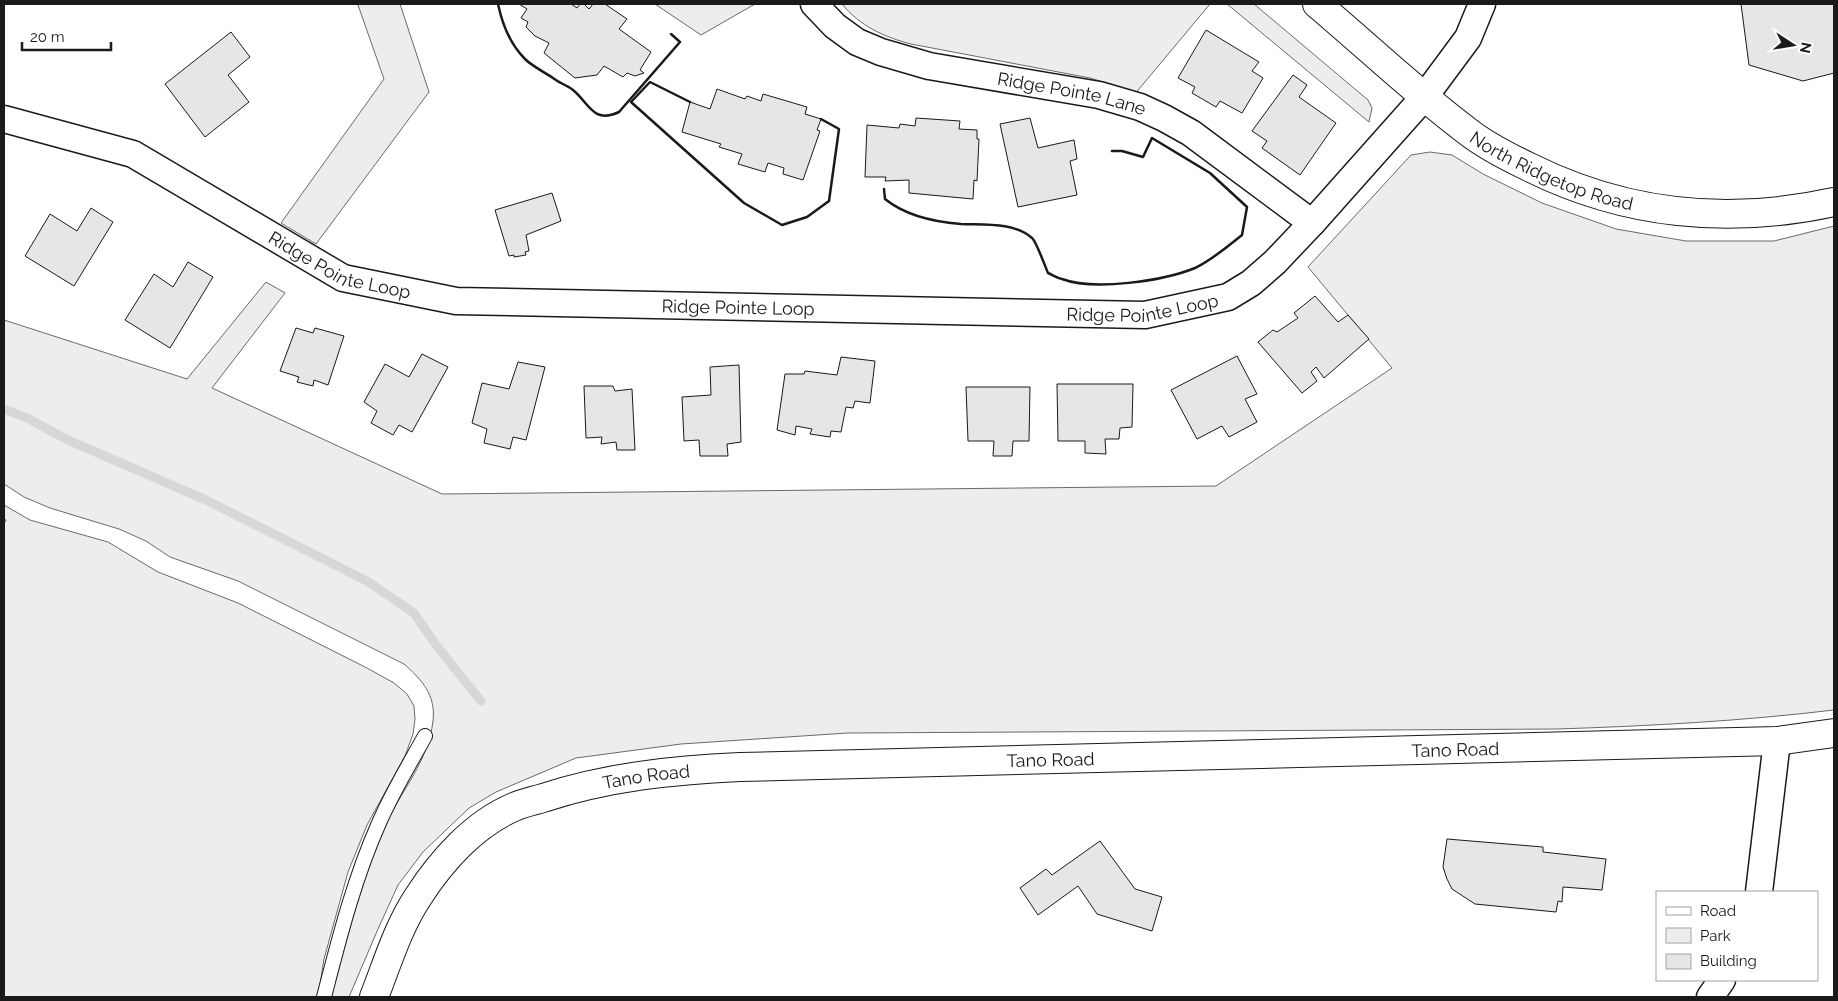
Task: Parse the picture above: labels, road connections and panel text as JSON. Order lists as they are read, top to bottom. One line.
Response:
{"streets":{"street":["Ridge Pointe Lane","North Ridgetop Road","Ridge Pointe Loop","Tano Road"]},"crossings":[["Ridge Pointe Lane","Ridge Pointe Loop"],["North Ridgetop Road","Ridge Pointe Loop"]],"legend":["Road","Park","Building"],"scale_bar":"20 m","north":"right"}
